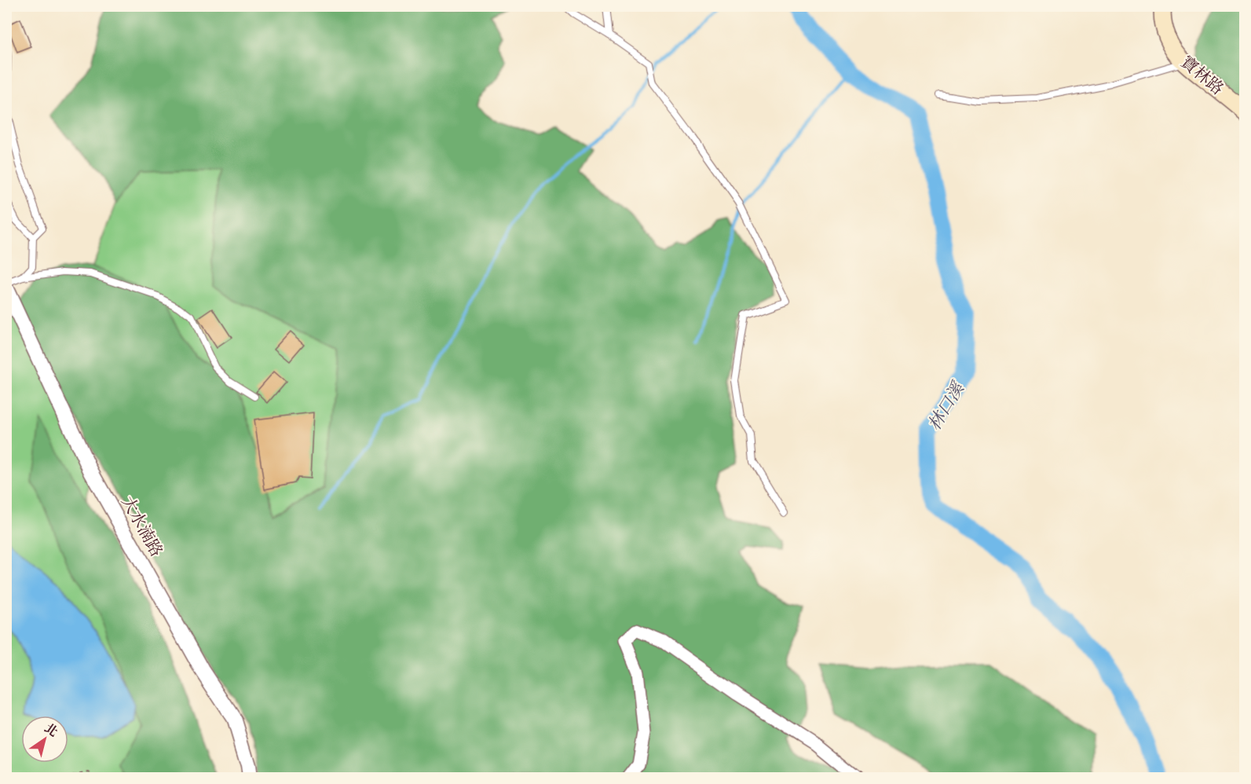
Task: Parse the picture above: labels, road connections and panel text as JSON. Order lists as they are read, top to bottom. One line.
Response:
{"streets":{"main road":["寶林路"],"street":["大水湳路"]},"water":["林口溪"],"north":"top right"}
